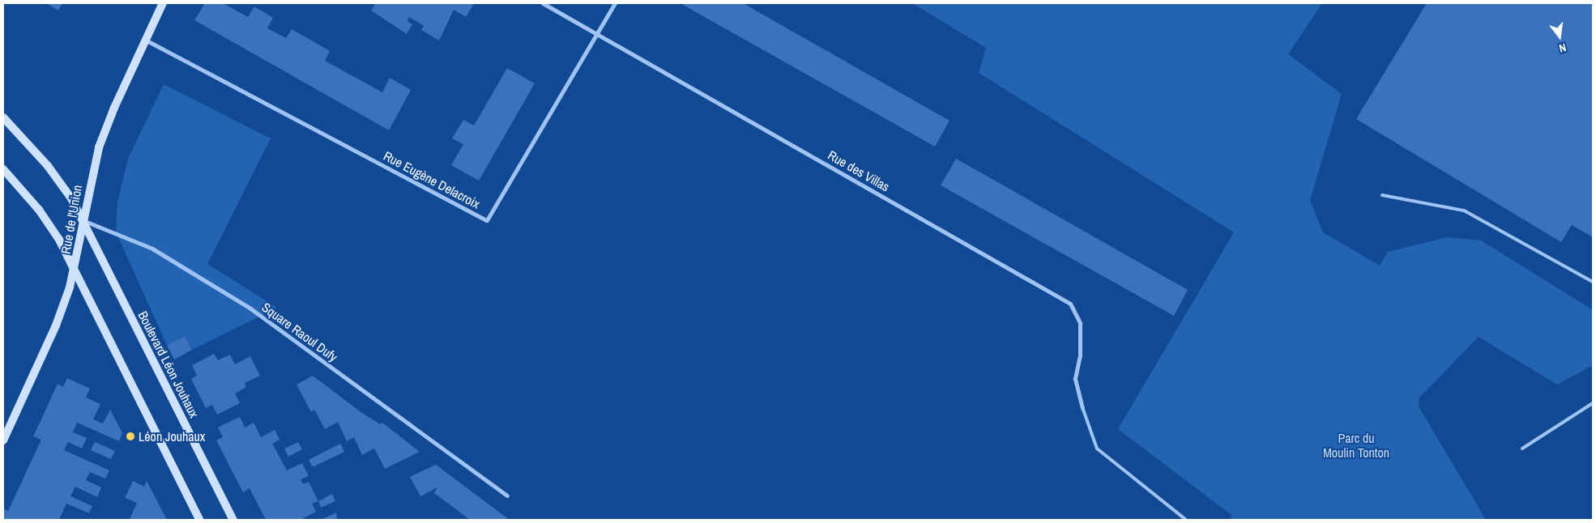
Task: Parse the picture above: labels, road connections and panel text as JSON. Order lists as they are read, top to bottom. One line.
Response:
{"streets":{"main road":["Rue de l'Union","Boulevard Léon Jouhaux"],"street":["Rue des Villas","Rue Eugène Delacroix","Square Raoul Dufy"]},"crossings":[["Rue des Villas","Rue Eugène Delacroix"],["Rue Eugène Delacroix","Rue de l'Union"],["Rue de l'Union","Square Raoul Dufy"],["Rue de l'Union","Boulevard Léon Jouhaux"],["Square Raoul Dufy","Boulevard Léon Jouhaux"]],"parks":["Parc du Moulin Tonton"],"places":["Léon Jouhaux"],"north":"bottom"}
